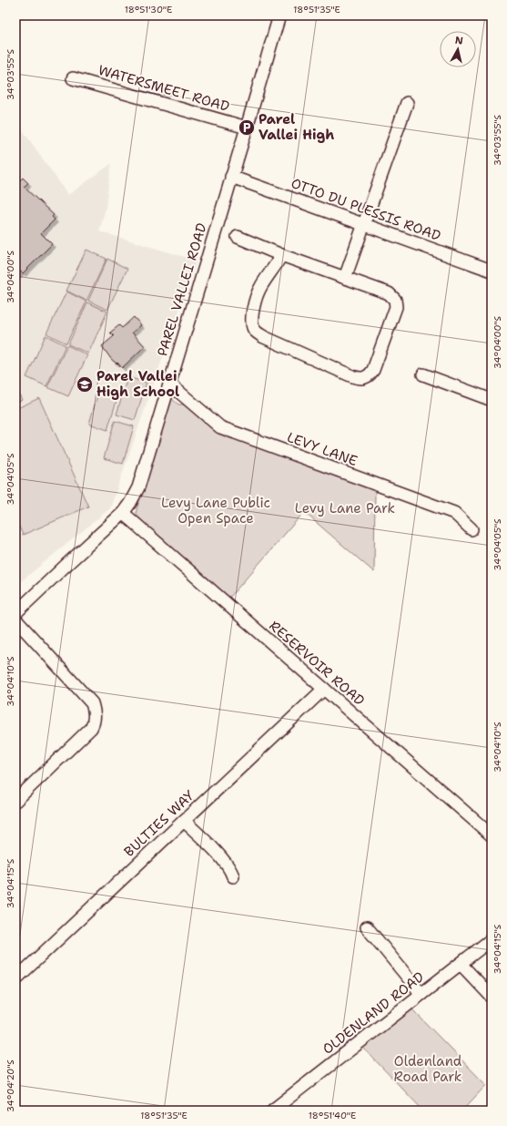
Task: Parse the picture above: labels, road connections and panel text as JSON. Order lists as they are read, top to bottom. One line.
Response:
{"streets":{"street":["WATERSMEET ROAD","OTTO DU PLESSIS ROAD","PAREL VALLEI ROAD","LEVY LANE","RESERVOIR ROAD","BULTIES WAY","OLDENLAND ROAD"]},"crossings":[["WATERSMEET ROAD","PAREL VALLEI ROAD"],["OTTO DU PLESSIS ROAD","PAREL VALLEI ROAD"],["PAREL VALLEI ROAD","LEVY LANE"],["PAREL VALLEI ROAD","RESERVOIR ROAD"],["RESERVOIR ROAD","BULTIES WAY"]],"parks":["Levy Lane Public Open Space","Levy Lane Park","Oldenland Road Park"],"places":{"parking":["Parel Vallei High"],"school or university":["Parel Vallei High School"]},"north":"top","coordinates":["18°51'30\"E","18°51'35\"E","34°03'55\"S","34°04'00\"S","34°04'05\"S","34°04'10\"S","34°04'15\"S","34°04'20\"S","18°51'40\"E"]}
